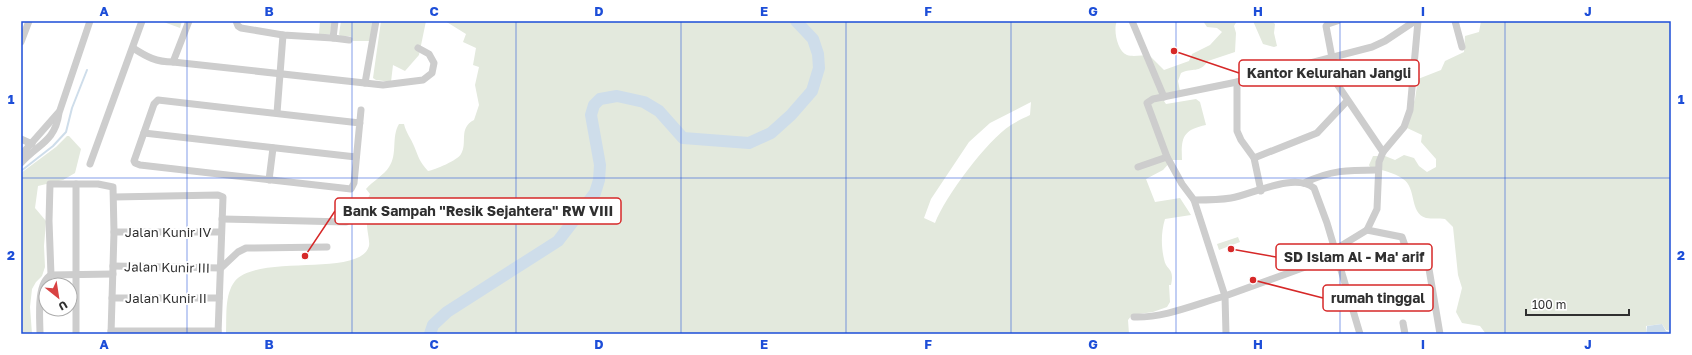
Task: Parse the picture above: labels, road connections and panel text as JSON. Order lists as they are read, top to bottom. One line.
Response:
{"streets":{"street":["Jalan Kunir IV","Jalan Kunir III","Jalan Kunir II"]},"places":["Kantor Kelurahan Jangli","SD Islam Al - Ma' arif","Bank Sampah \"Resik Sejahtera\" RW VIII","rumah tinggal"],"scale_bar":"100 m","north":"bottom right","grid":{"columns":["A","B","C","D","E","F","G","H","I","J"],"rows":["1","2"]}}
